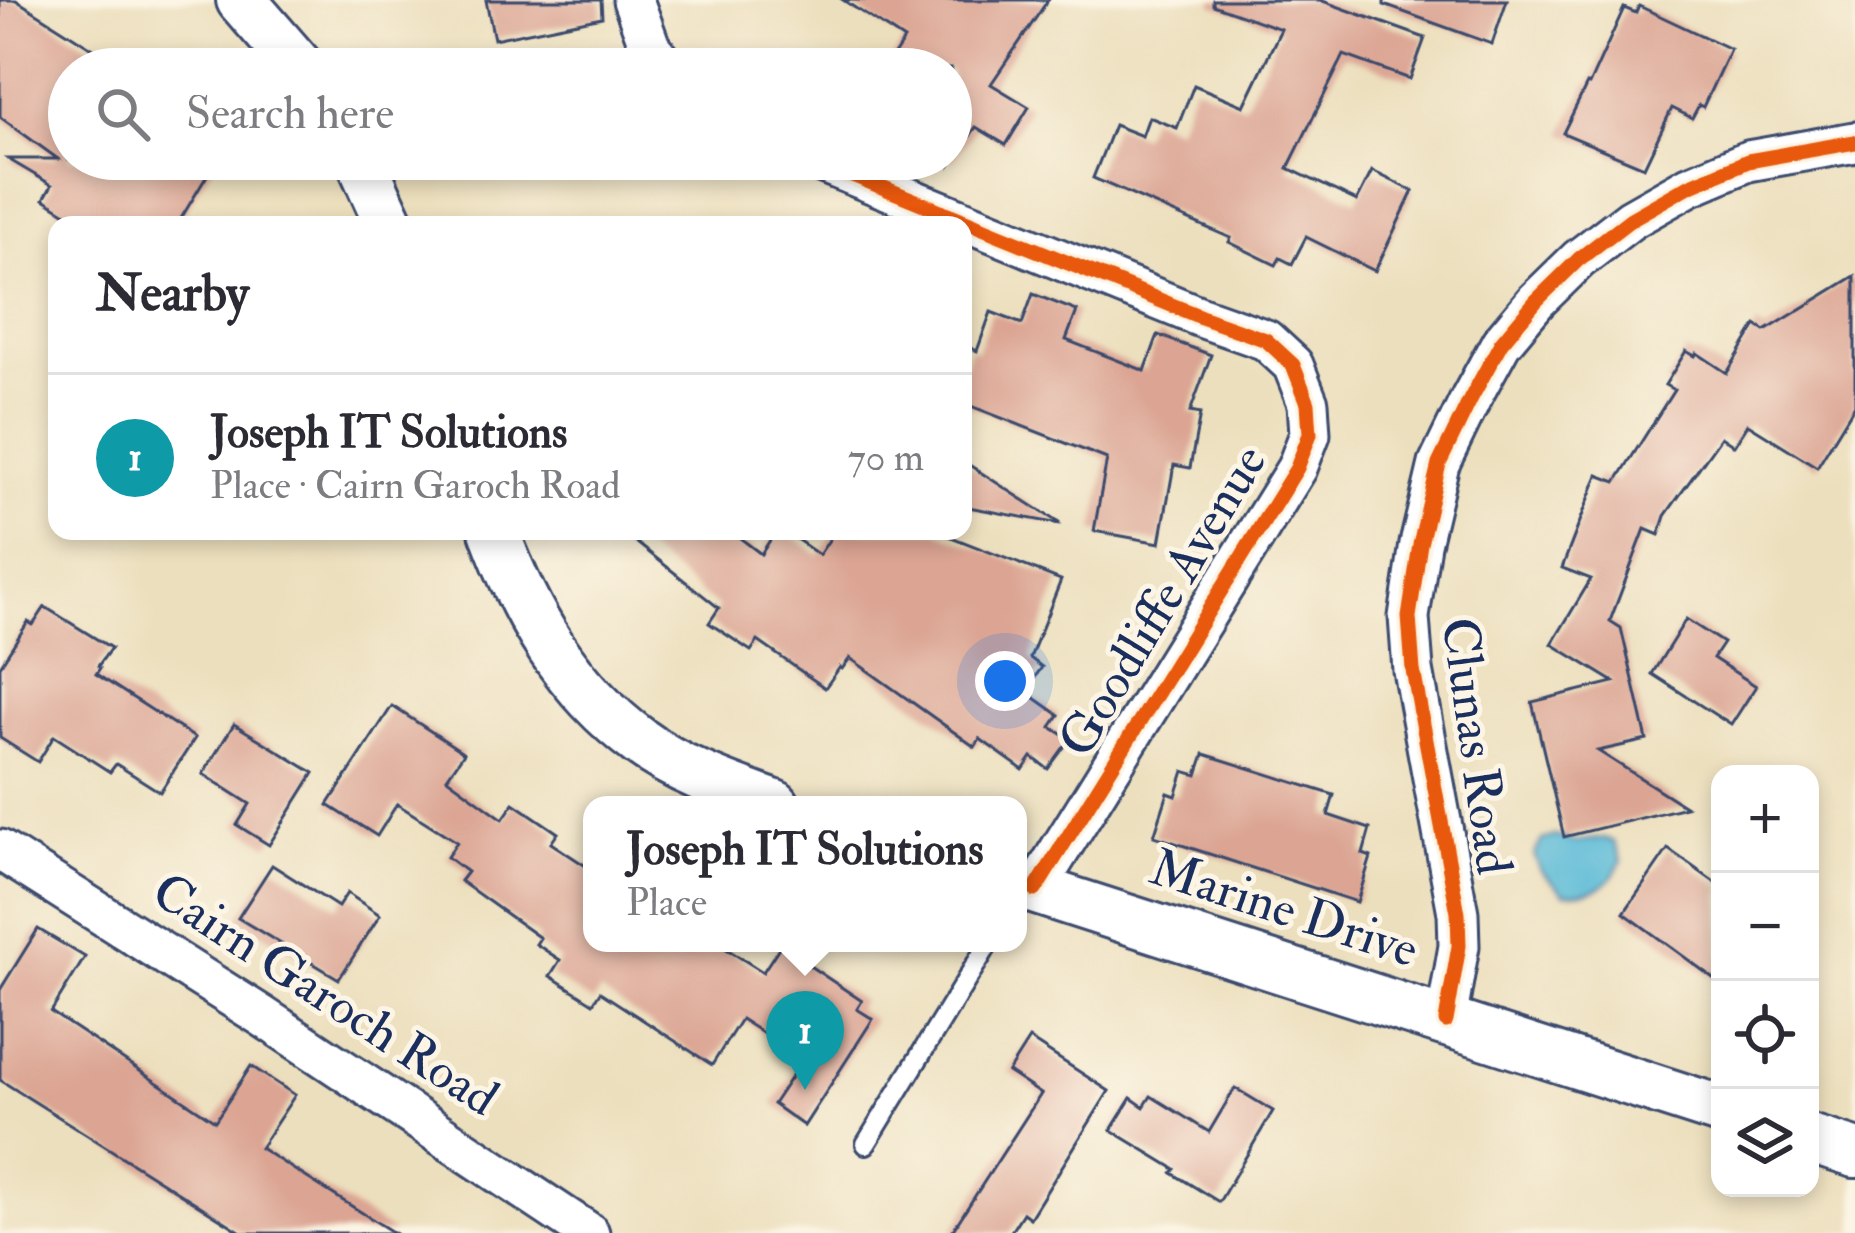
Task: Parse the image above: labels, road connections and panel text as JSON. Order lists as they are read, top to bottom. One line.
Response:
{"streets":{"street":["Goodliffe Avenue","Clunas Road","Marine Drive","Cairn Garoch Road"]},"crossings":[["Clunas Road","Marine Drive"]],"page":{"search":"Search here","heading":"Nearby","list":[{"mark":"1","name":"Joseph IT Solutions","note":"Place · Cairn Garoch Road","value":"70 m"}],"map_buttons":["+","−"],"popup":["Joseph IT Solutions","Place"],"pins":"1"}}
